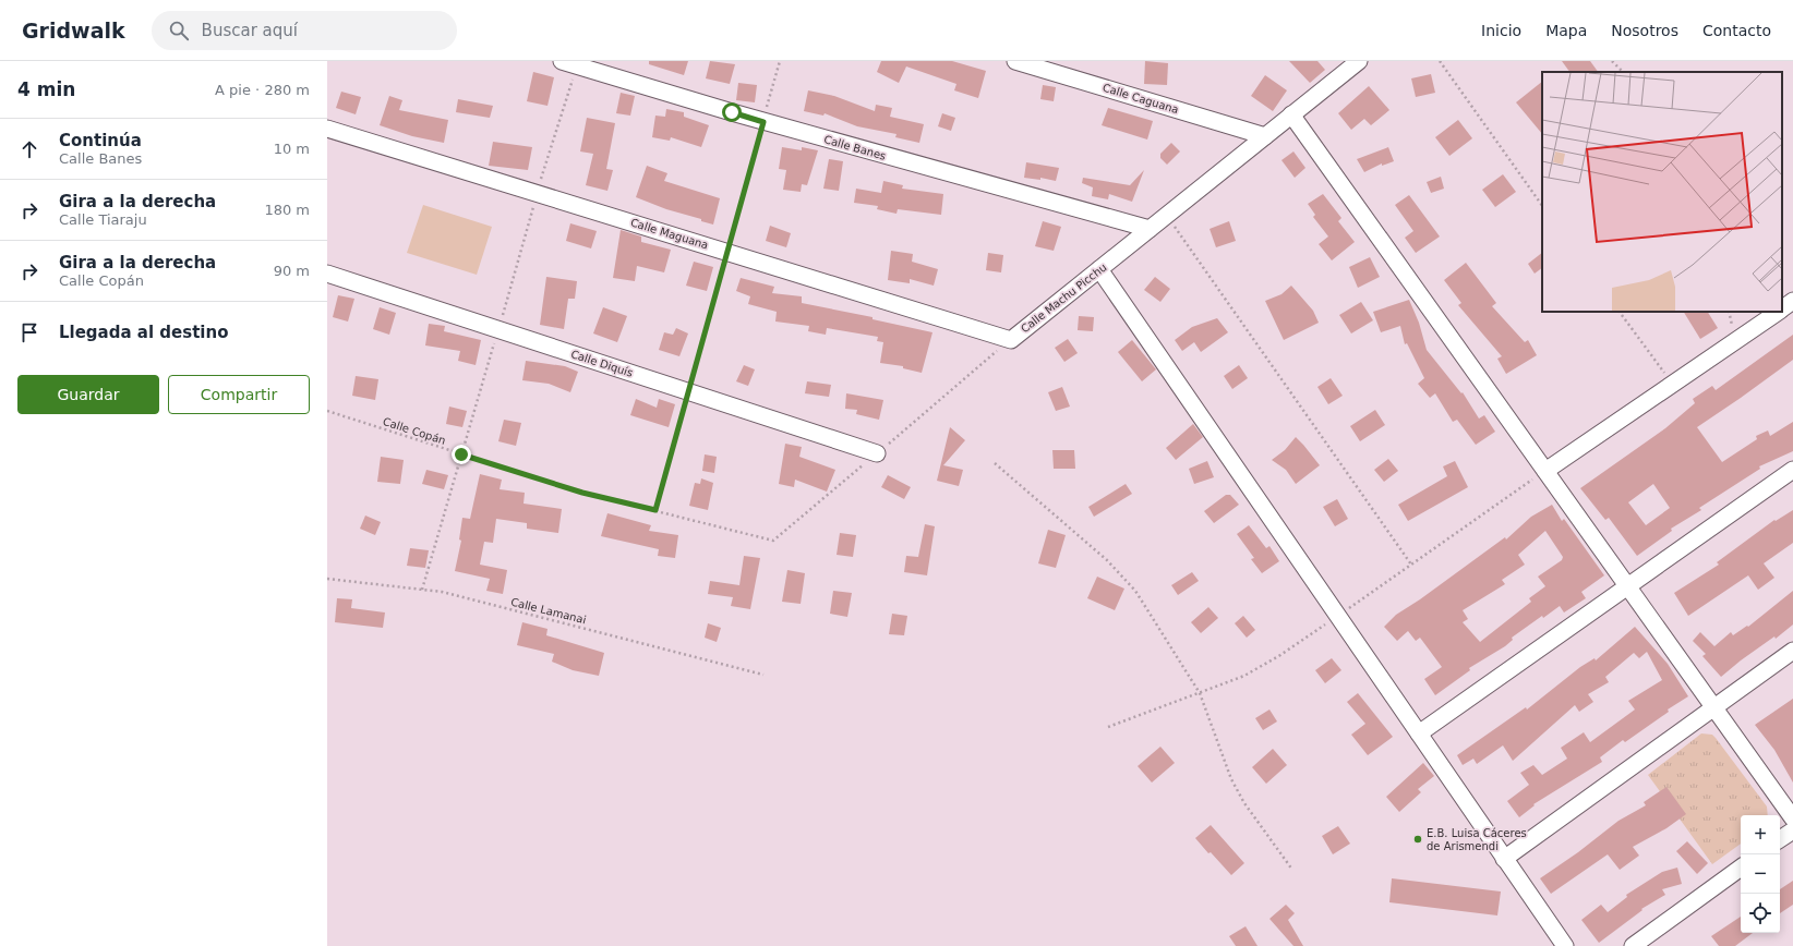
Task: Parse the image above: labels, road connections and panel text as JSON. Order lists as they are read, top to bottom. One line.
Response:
{"streets":{"street":["Calle Caguana","Calle Banes","Calle Maguana","Calle Machu Picchu","Calle Diquís"],"path":["Calle Copán","Calle Lamanai"]},"crossings":[["Calle Caguana","Calle Machu Picchu"],["Calle Banes","Calle Machu Picchu"],["Calle Maguana","Calle Machu Picchu"],["Calle Machu Picchu","Calle Diquís"],["Calle Machu Picchu","Calle Copán"]],"places":["E.B. Luisa Cáceres de Arismendi"],"page":{"header":"Gridwalk","search":"Buscar aquí","nav":["Inicio","Mapa","Nosotros","Contacto"],"heading":["4 min","A pie · 280 m"],"list":[["Continúa","Calle Banes","10 m"],["Gira a la derecha","Calle Tiaraju","180 m"],["Gira a la derecha","Calle Copán","90 m"],"Llegada al destino"],"buttons":["Guardar","Compartir"],"map_buttons":["+","−"]}}
